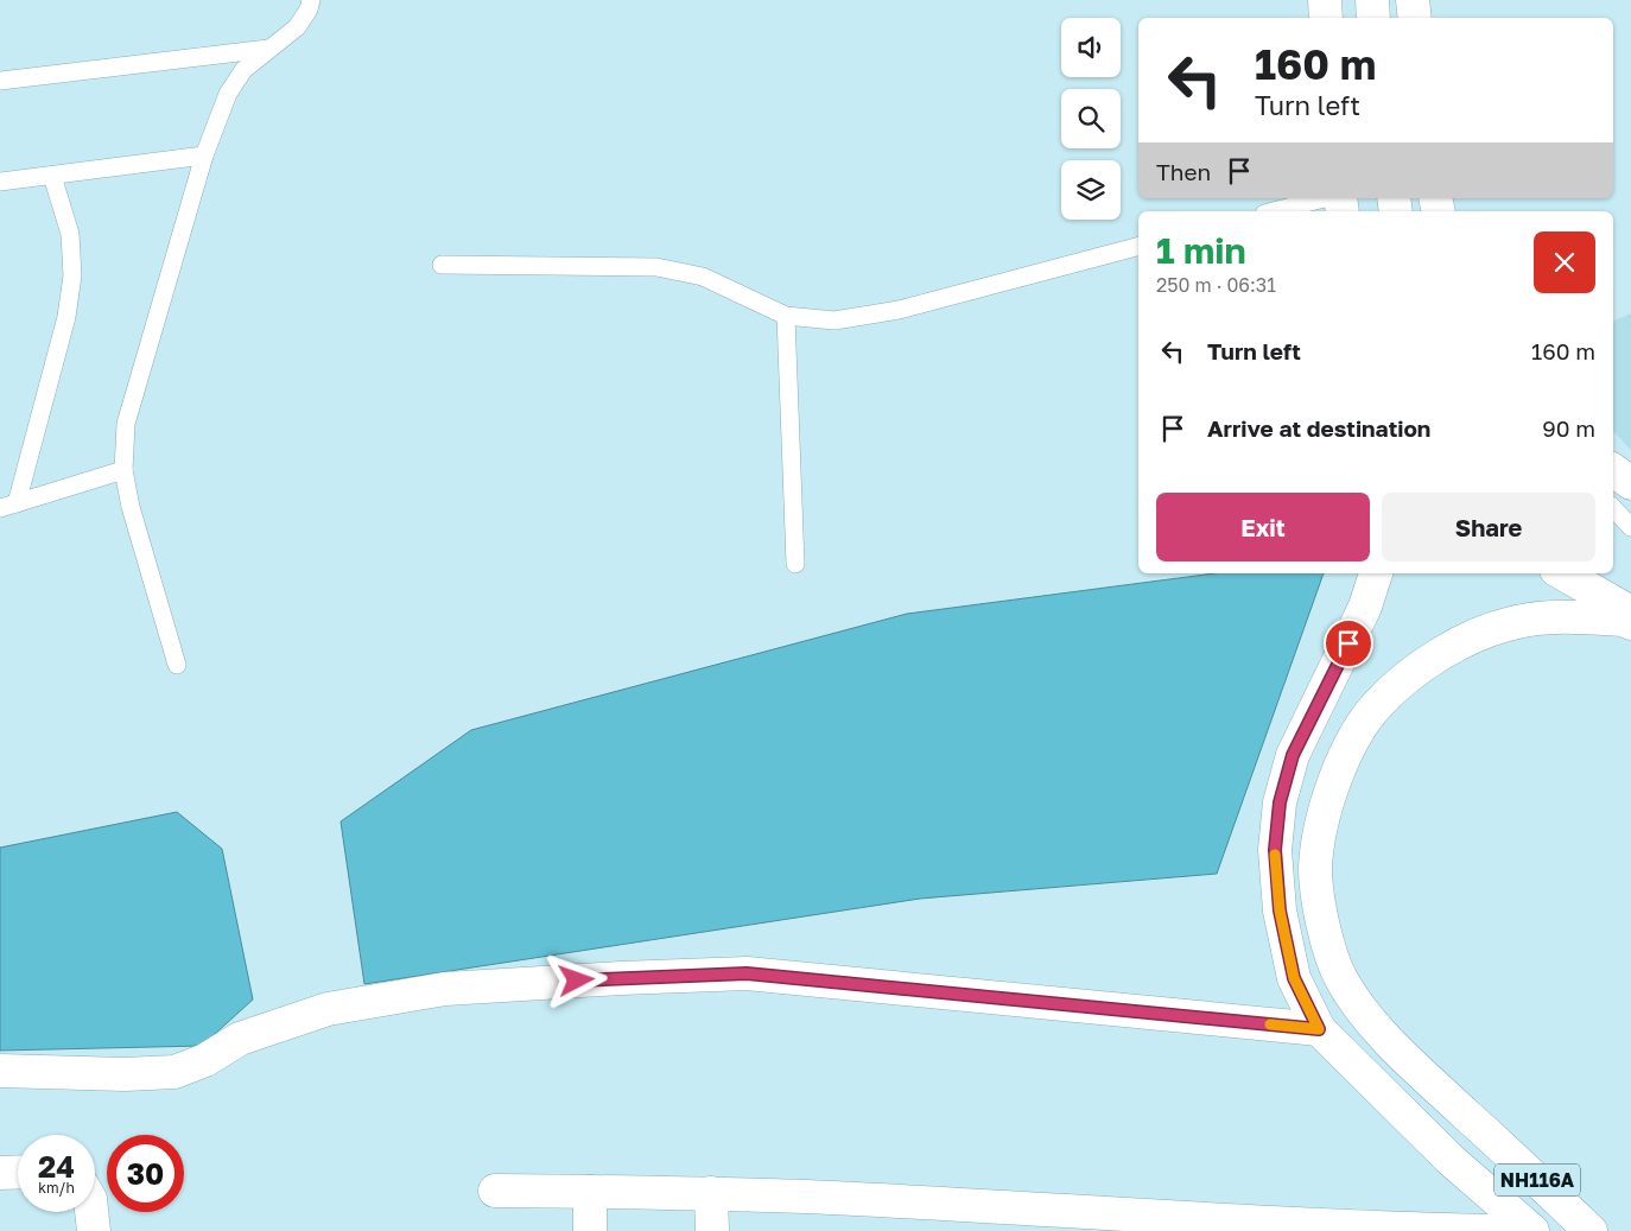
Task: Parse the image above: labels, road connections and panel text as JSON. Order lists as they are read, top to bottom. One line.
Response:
{"streets":{"main road":["NH116A"]},"page":{"turn":["160 m","Turn left"],"then":"Then","heading":["1 min","250 m · 06:31"],"list":[{"name":"Turn left","value":"160 m"},{"name":"Arrive at destination","value":"90 m"}],"buttons":["Exit","Share"],"speed":"24 km/h","limit":"30"}}
